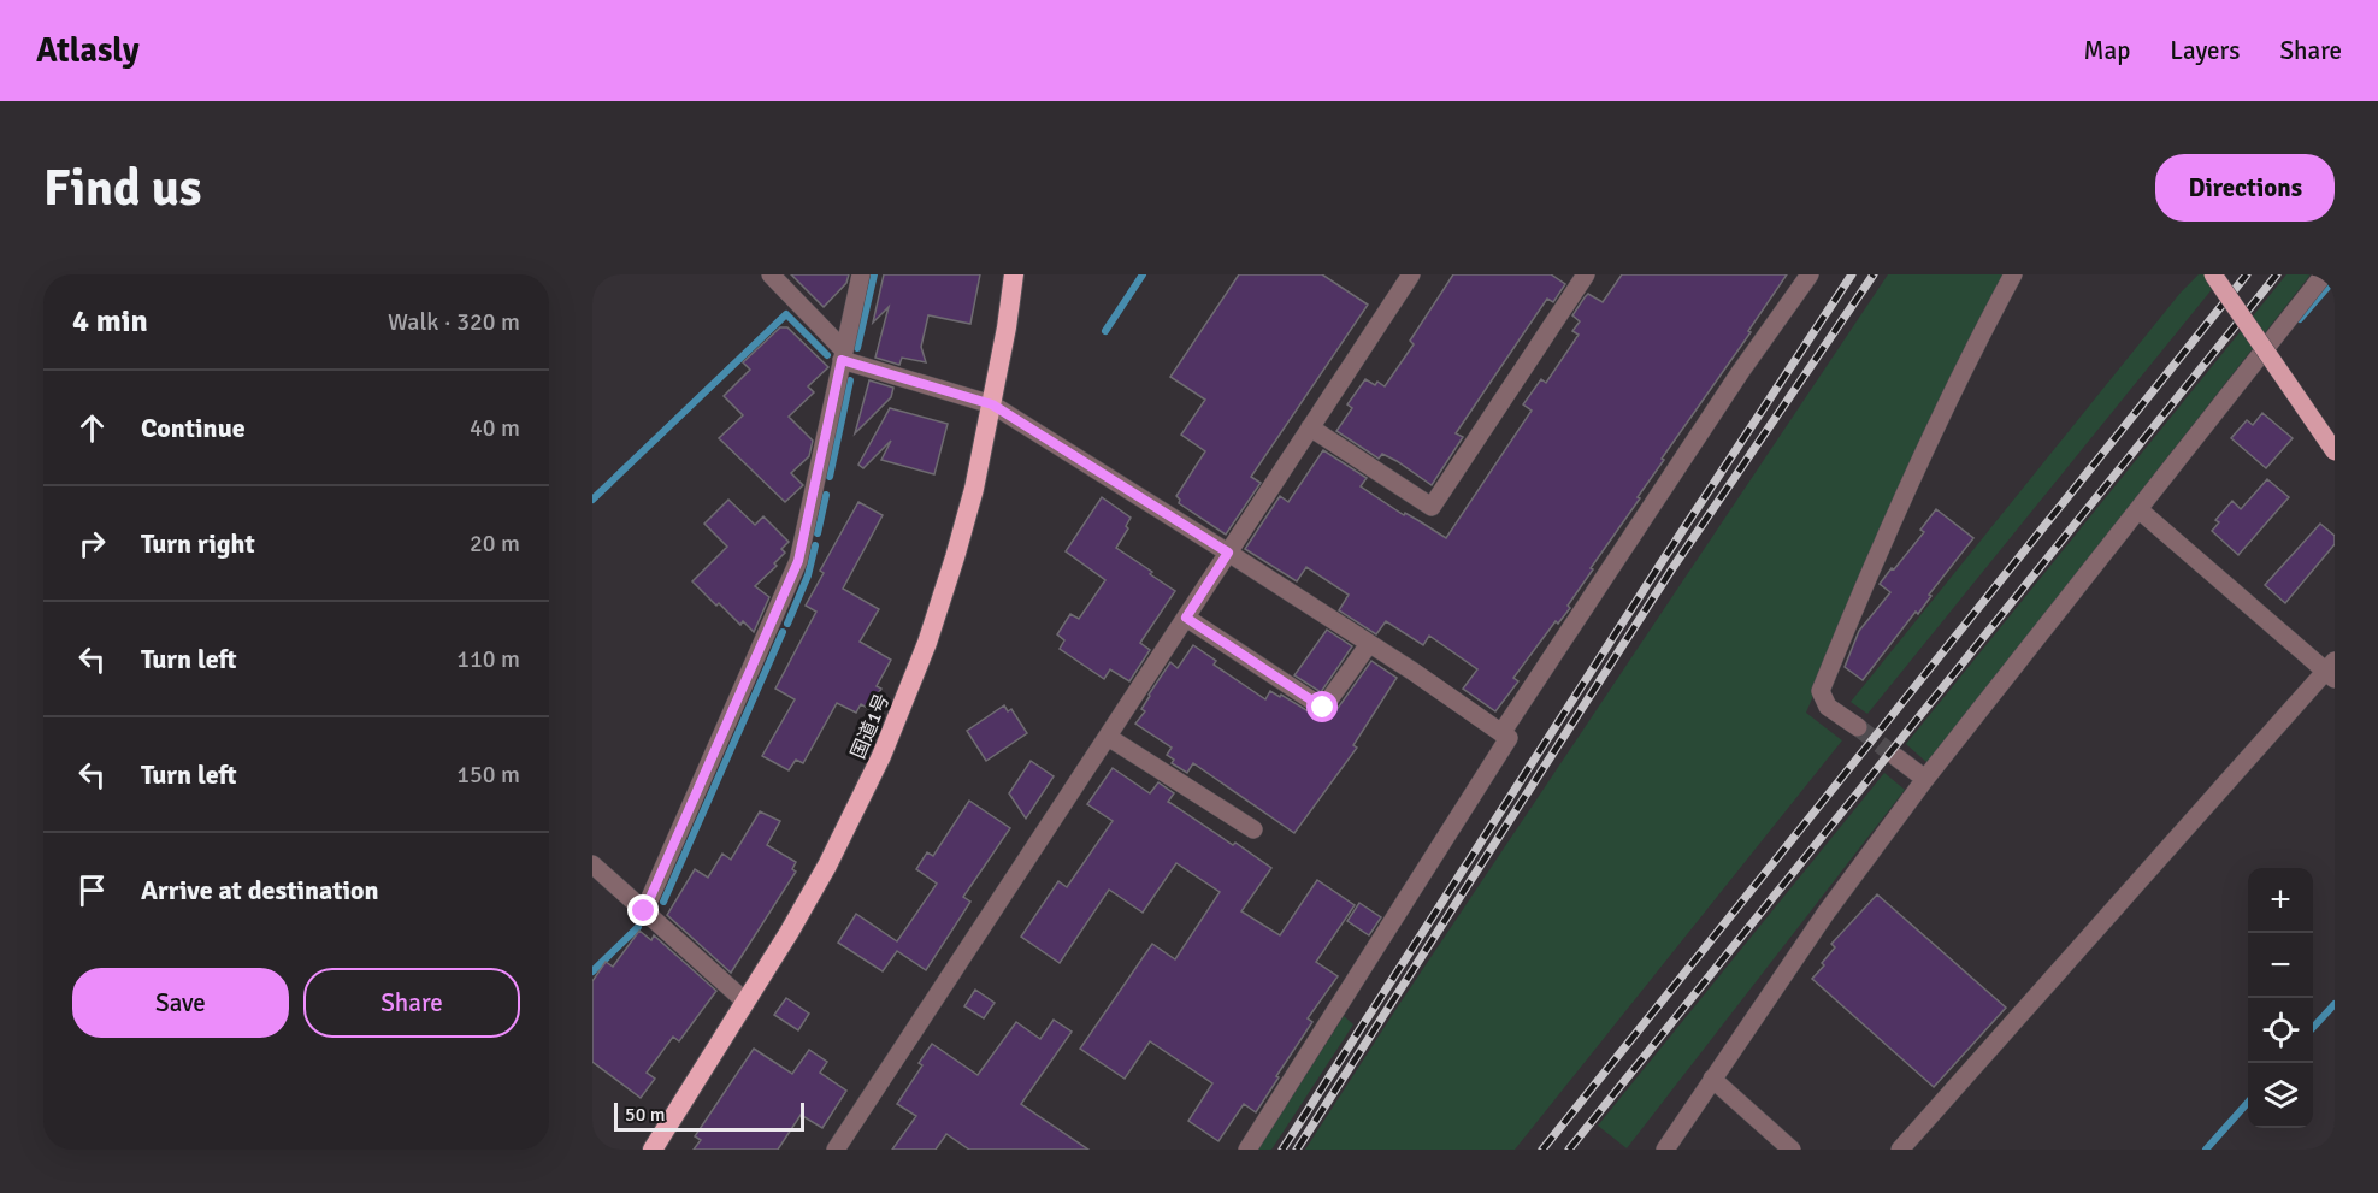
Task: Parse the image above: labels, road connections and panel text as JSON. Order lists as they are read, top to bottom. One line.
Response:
{"streets":{"highway":["国道1号"]},"scale_bar":"50 m","page":{"header":"Atlasly","nav":["Map","Layers","Share"],"buttons":["Directions",["Save","Share"]],"title":"Find us","heading":["4 min","Walk · 320 m"],"list":[["Continue","40 m"],["Turn right","20 m"],["Turn left","110 m"],["Turn left","150 m"],"Arrive at destination"],"map_buttons":["+","−"],"scale":"50 m"}}
